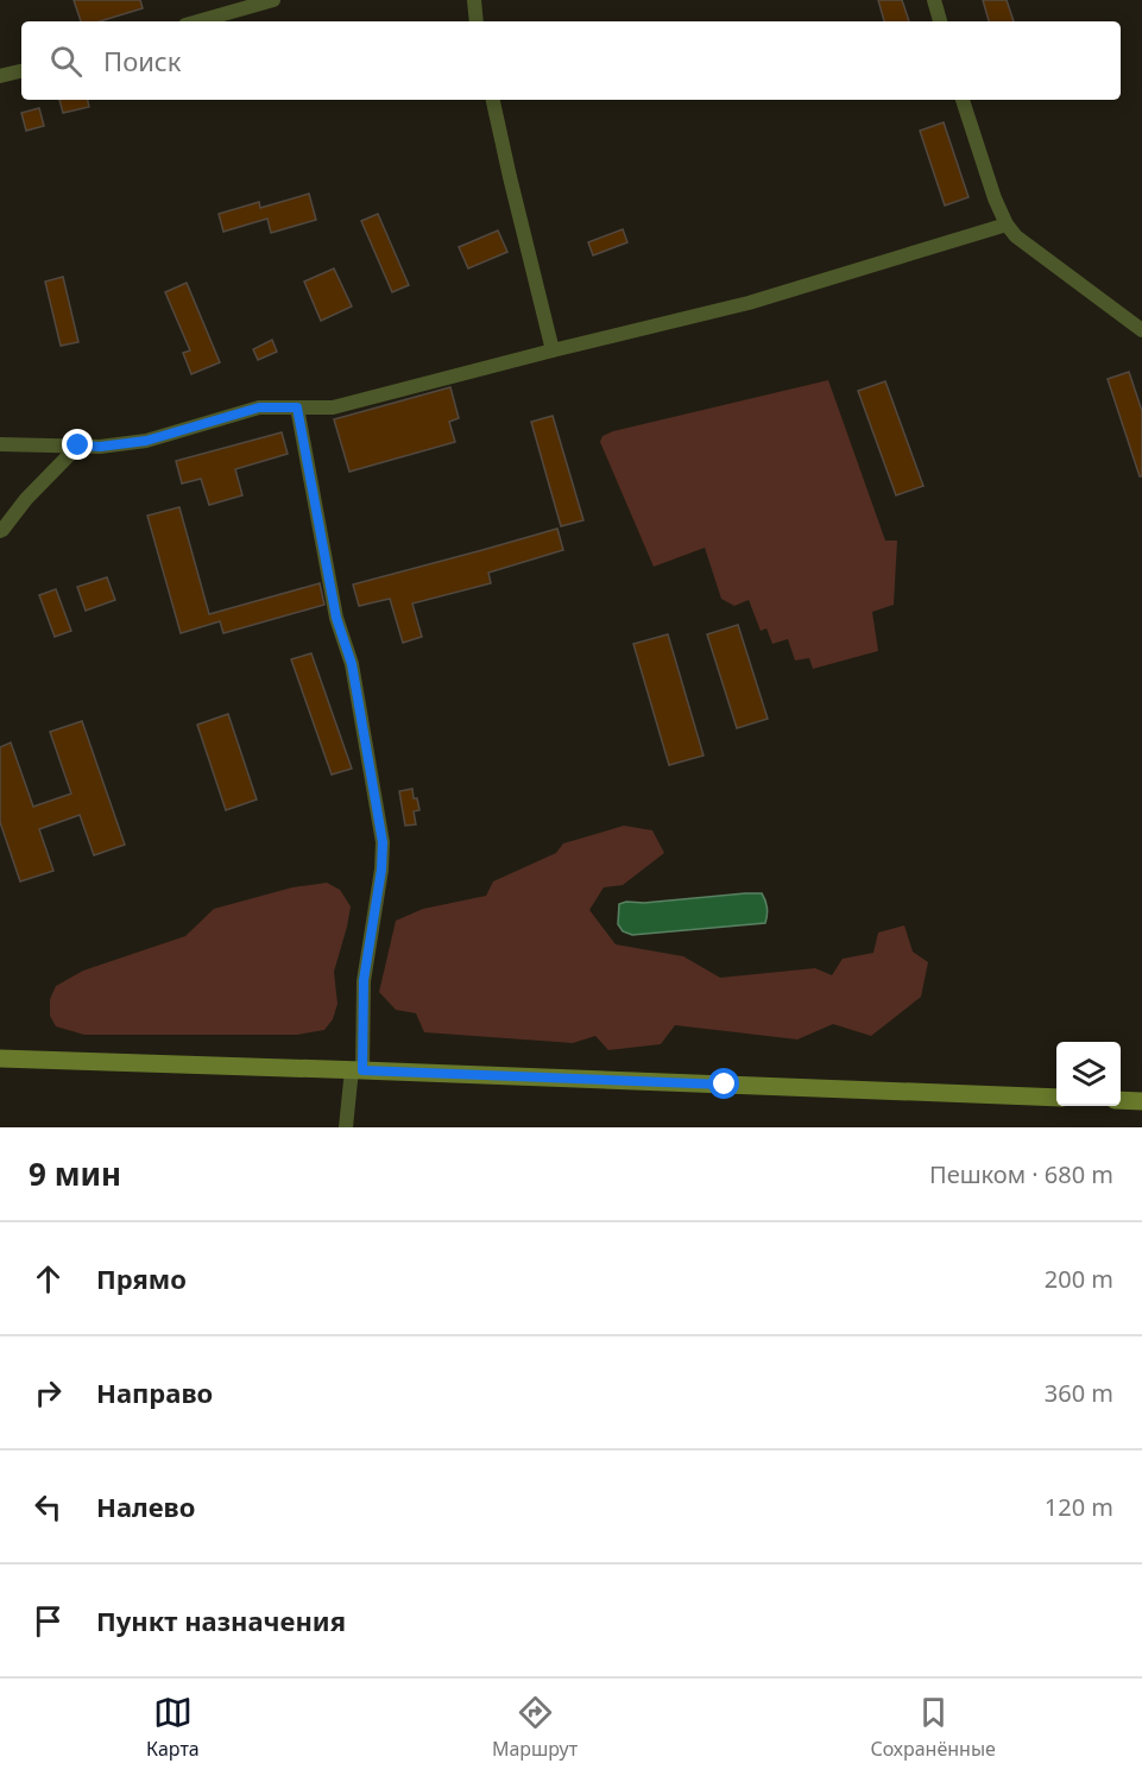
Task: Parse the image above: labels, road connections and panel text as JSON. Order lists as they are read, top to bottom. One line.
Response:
{"page":{"search":"Поиск","heading":["9 мин","Пешком · 680 m"],"list":[["Прямо","200 m"],["Направо","360 m"],["Налево","120 m"],"Пункт назначения"],"nav":["Карта","Маршрут","Сохранённые"]}}
